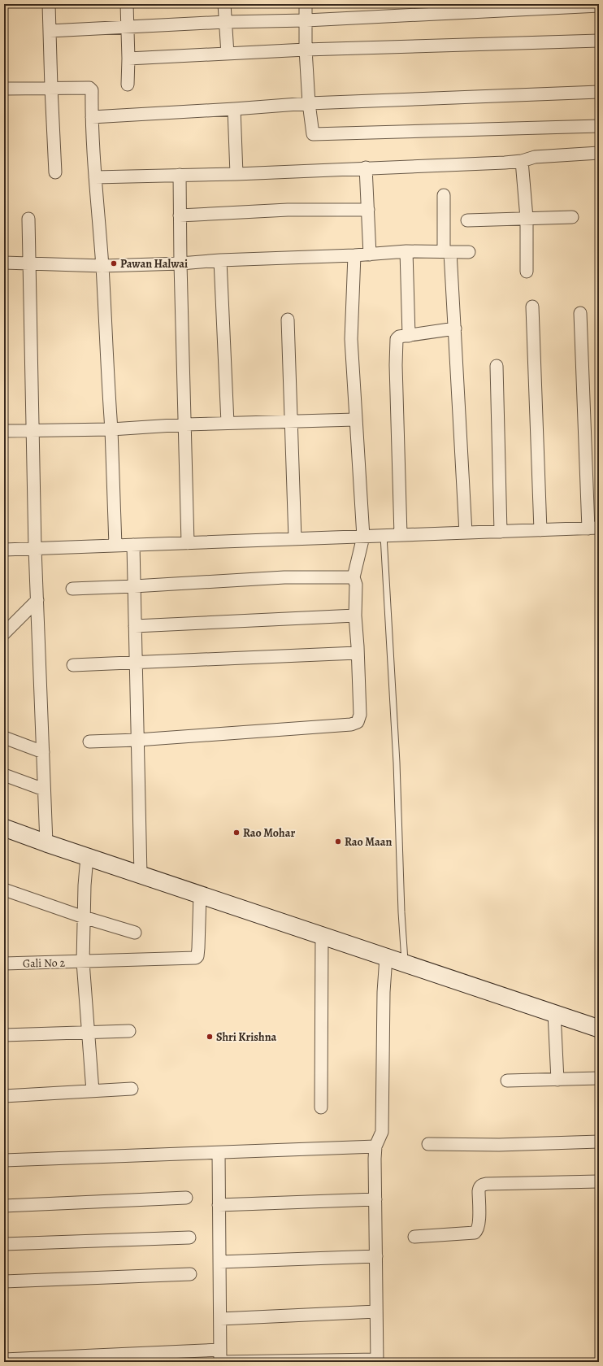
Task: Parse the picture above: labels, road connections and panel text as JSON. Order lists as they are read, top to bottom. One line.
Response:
{"streets":{"street":["Gali No 2"]},"places":["Pawan Halwai","Rao Mohar","Rao Maan","Shri Krishna"]}
